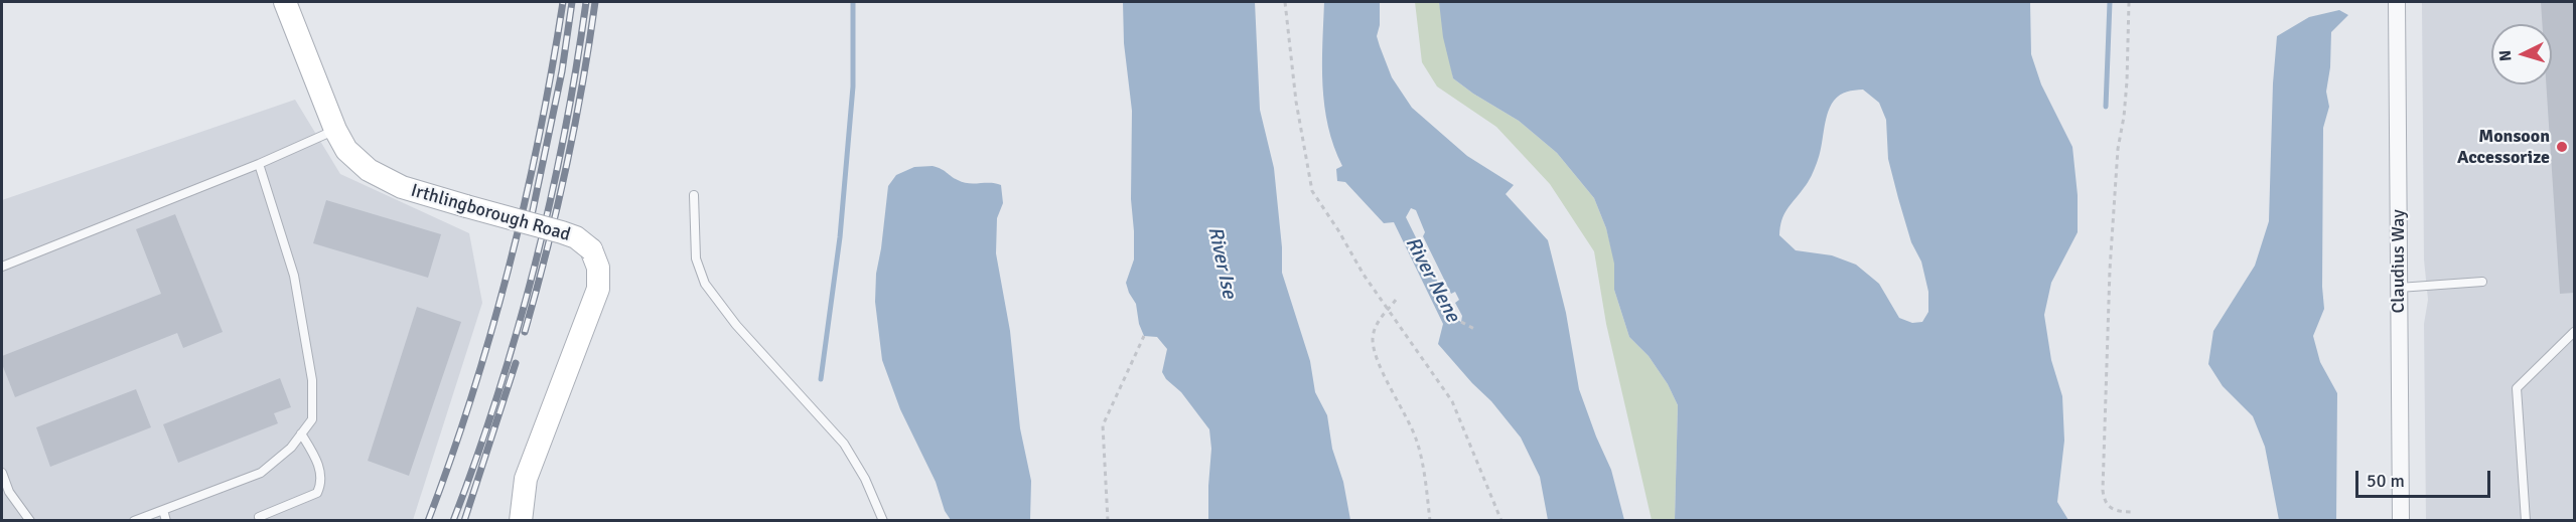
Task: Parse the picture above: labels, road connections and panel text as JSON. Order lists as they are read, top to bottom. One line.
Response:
{"streets":{"main road":["Irthlingborough Road"],"street":["Claudius Way"]},"water":["River Ise","River Nene"],"places":["Monsoon Accessorize"],"scale_bar":"50 m","north":"left"}
